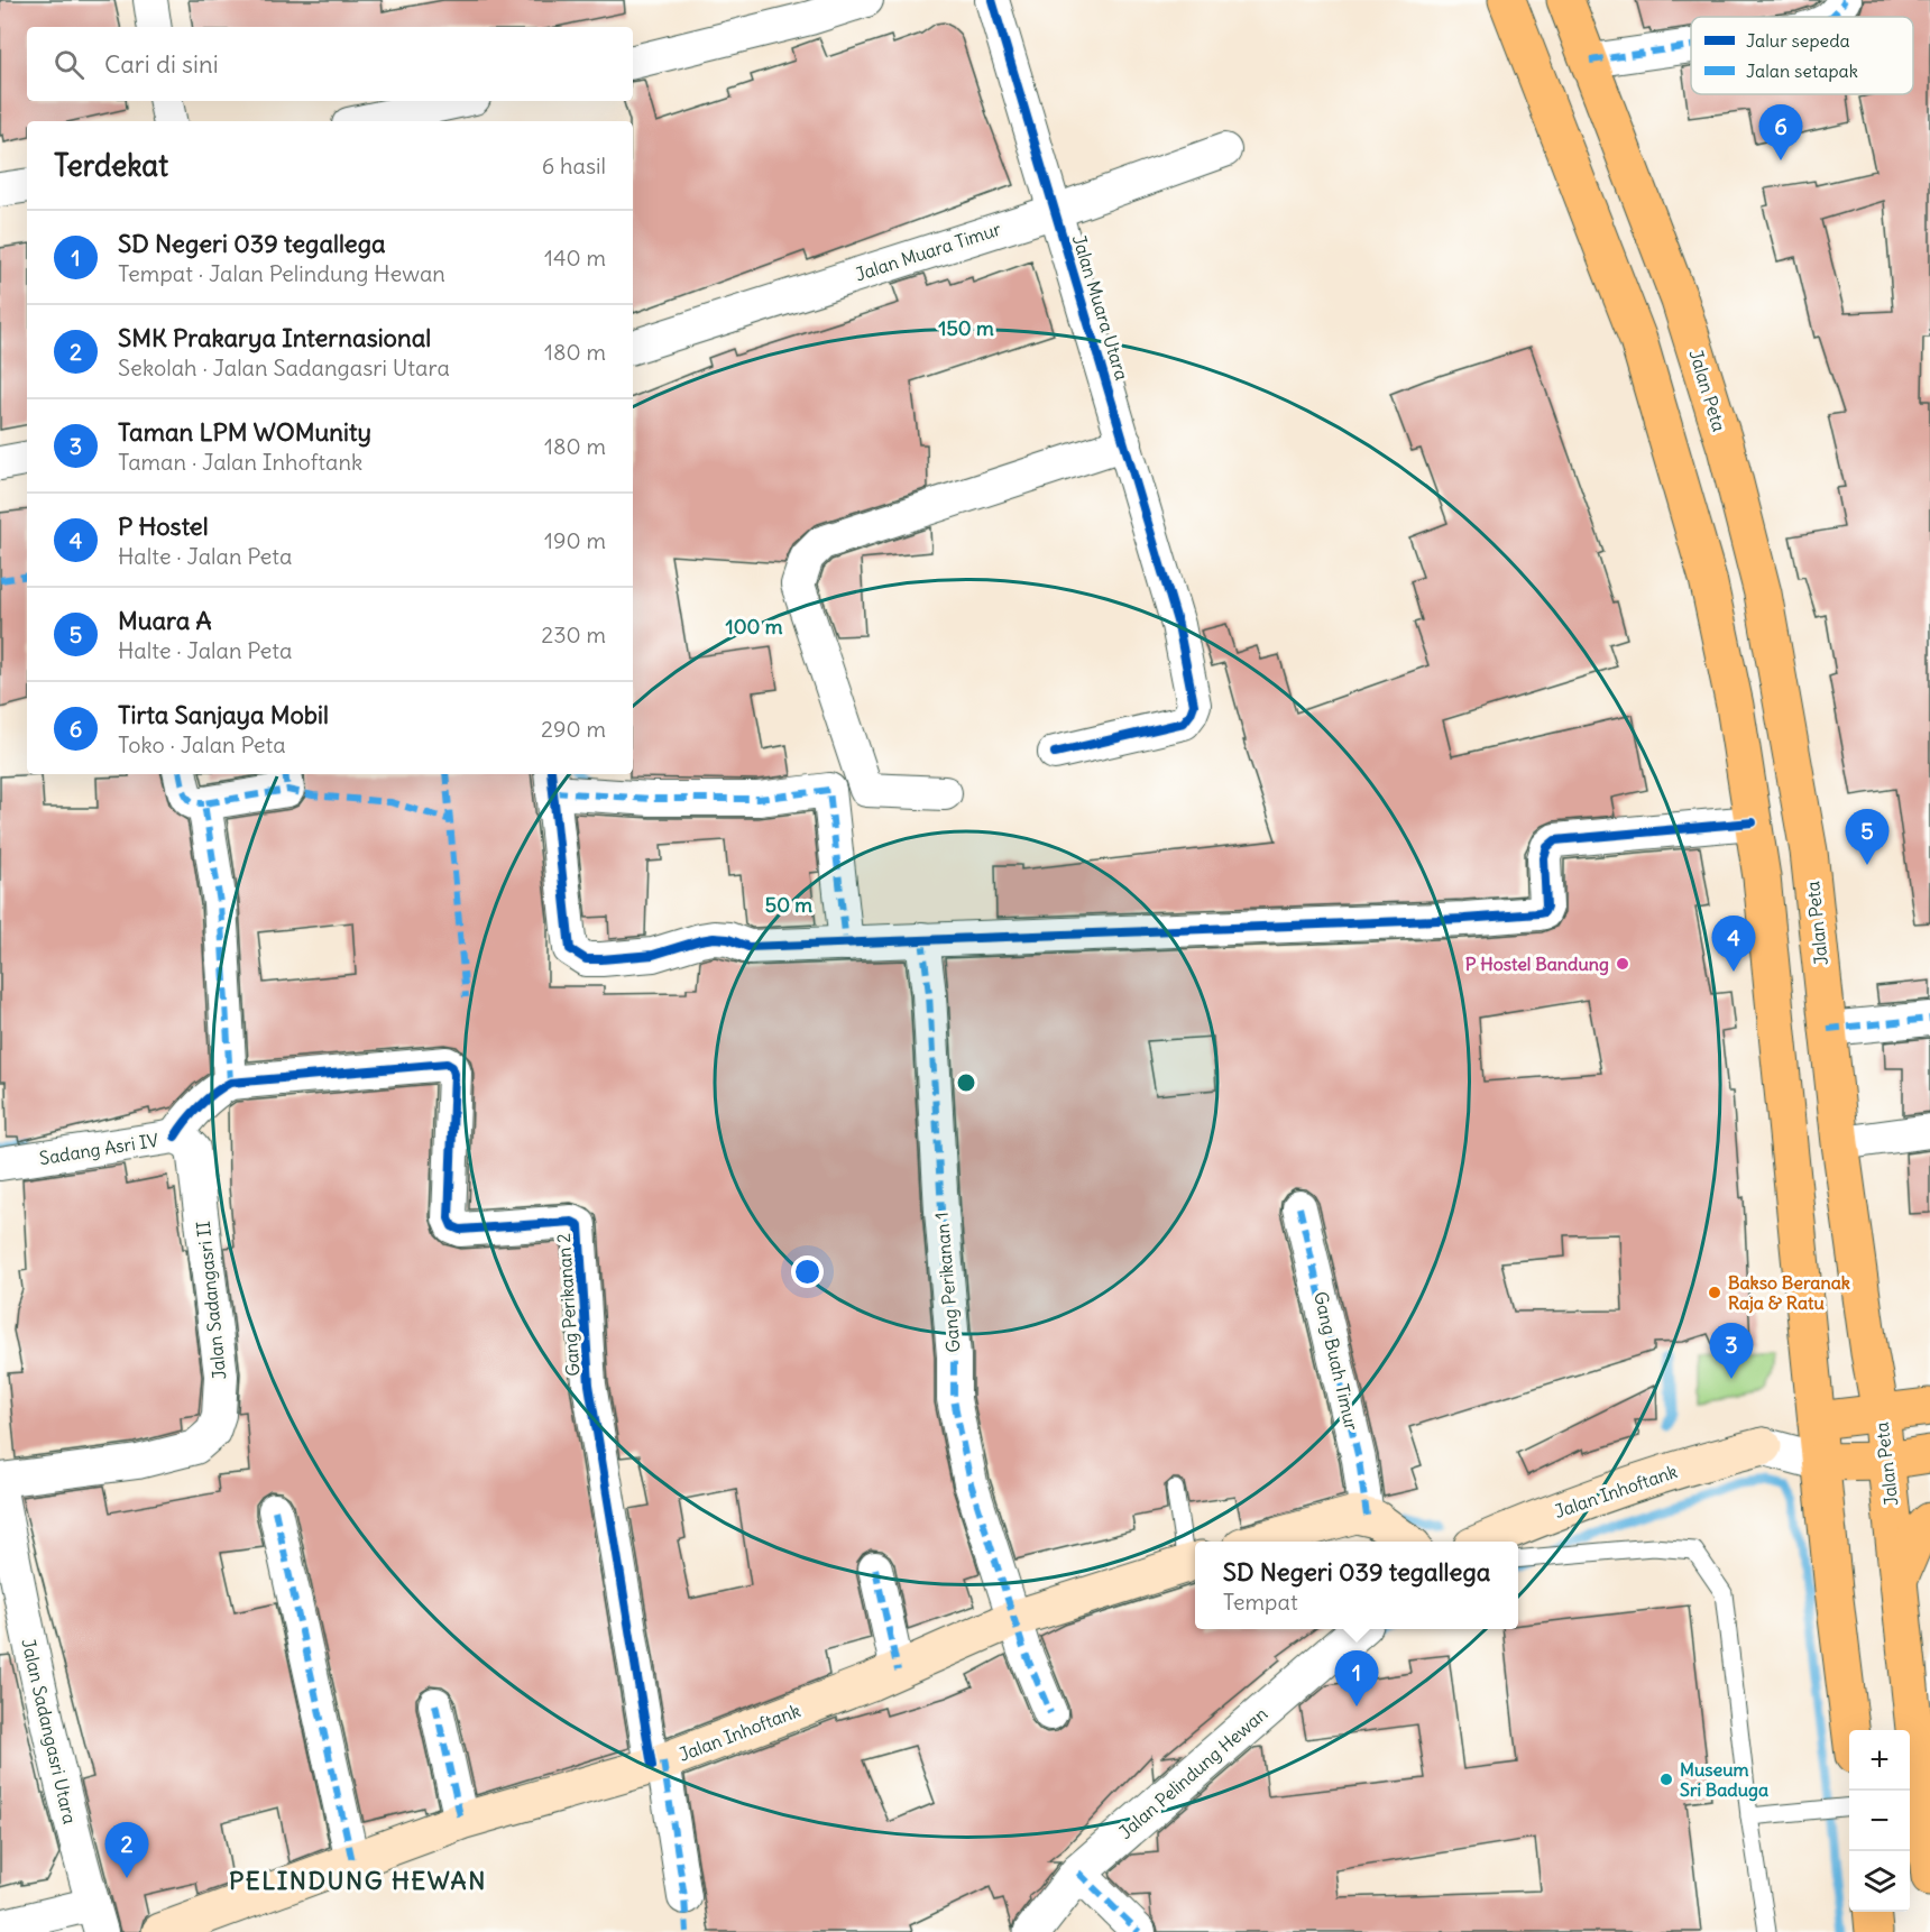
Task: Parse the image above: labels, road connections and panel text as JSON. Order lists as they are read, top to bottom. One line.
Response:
{"streets":{"main road":["Jalan Peta","Jalan Inhoftank"],"street":["Jalan Muara Timur","Jalan Muara Utara","Sadang Asri IV","Gang Perikanan 1","Jalan Sadangasri II","Gang Perikanan 2","Gang Buah Timur","Jalan Sadangasri Utara","Jalan Pelindung Hewan"]},"crossings":[["Jalan Muara Timur","Jalan Muara Utara"],["Sadang Asri IV","Jalan Sadangasri II"],["Gang Perikanan 1","Jalan Inhoftank"],["Gang Perikanan 2","Jalan Inhoftank"]],"districts":["PELINDUNG HEWAN"],"places":["P Hostel Bandung","Bakso Beranak Raja & Ratu","Museum Sri Baduga"],"legend":["Jalur sepeda","Jalan setapak"],"page":{"search":"Cari di sini","pins":["6","5","4","3","1","2"],"heading":["Terdekat","6 hasil"],"list":[{"mark":"1","name":"SD Negeri 039 tegallega","note":"Tempat · Jalan Pelindung Hewan","value":"140 m"},{"mark":"2","name":"SMK Prakarya Internasional","note":"Sekolah · Jalan Sadangasri Utara","value":"180 m"},{"mark":"3","name":"Taman LPM WOMunity","note":"Taman · Jalan Inhoftank","value":"180 m"},{"mark":"4","name":"P Hostel","note":"Halte · Jalan Peta","value":"190 m"},{"mark":"5","name":"Muara A","note":"Halte · Jalan Peta","value":"230 m"},{"mark":"6","name":"Tirta Sanjaya Mobil","note":"Toko · Jalan Peta","value":"290 m"}],"popup":["SD Negeri 039 tegallega","Tempat"],"map_buttons":["+","−"]},"rings":["150 m","100 m","50 m"]}
